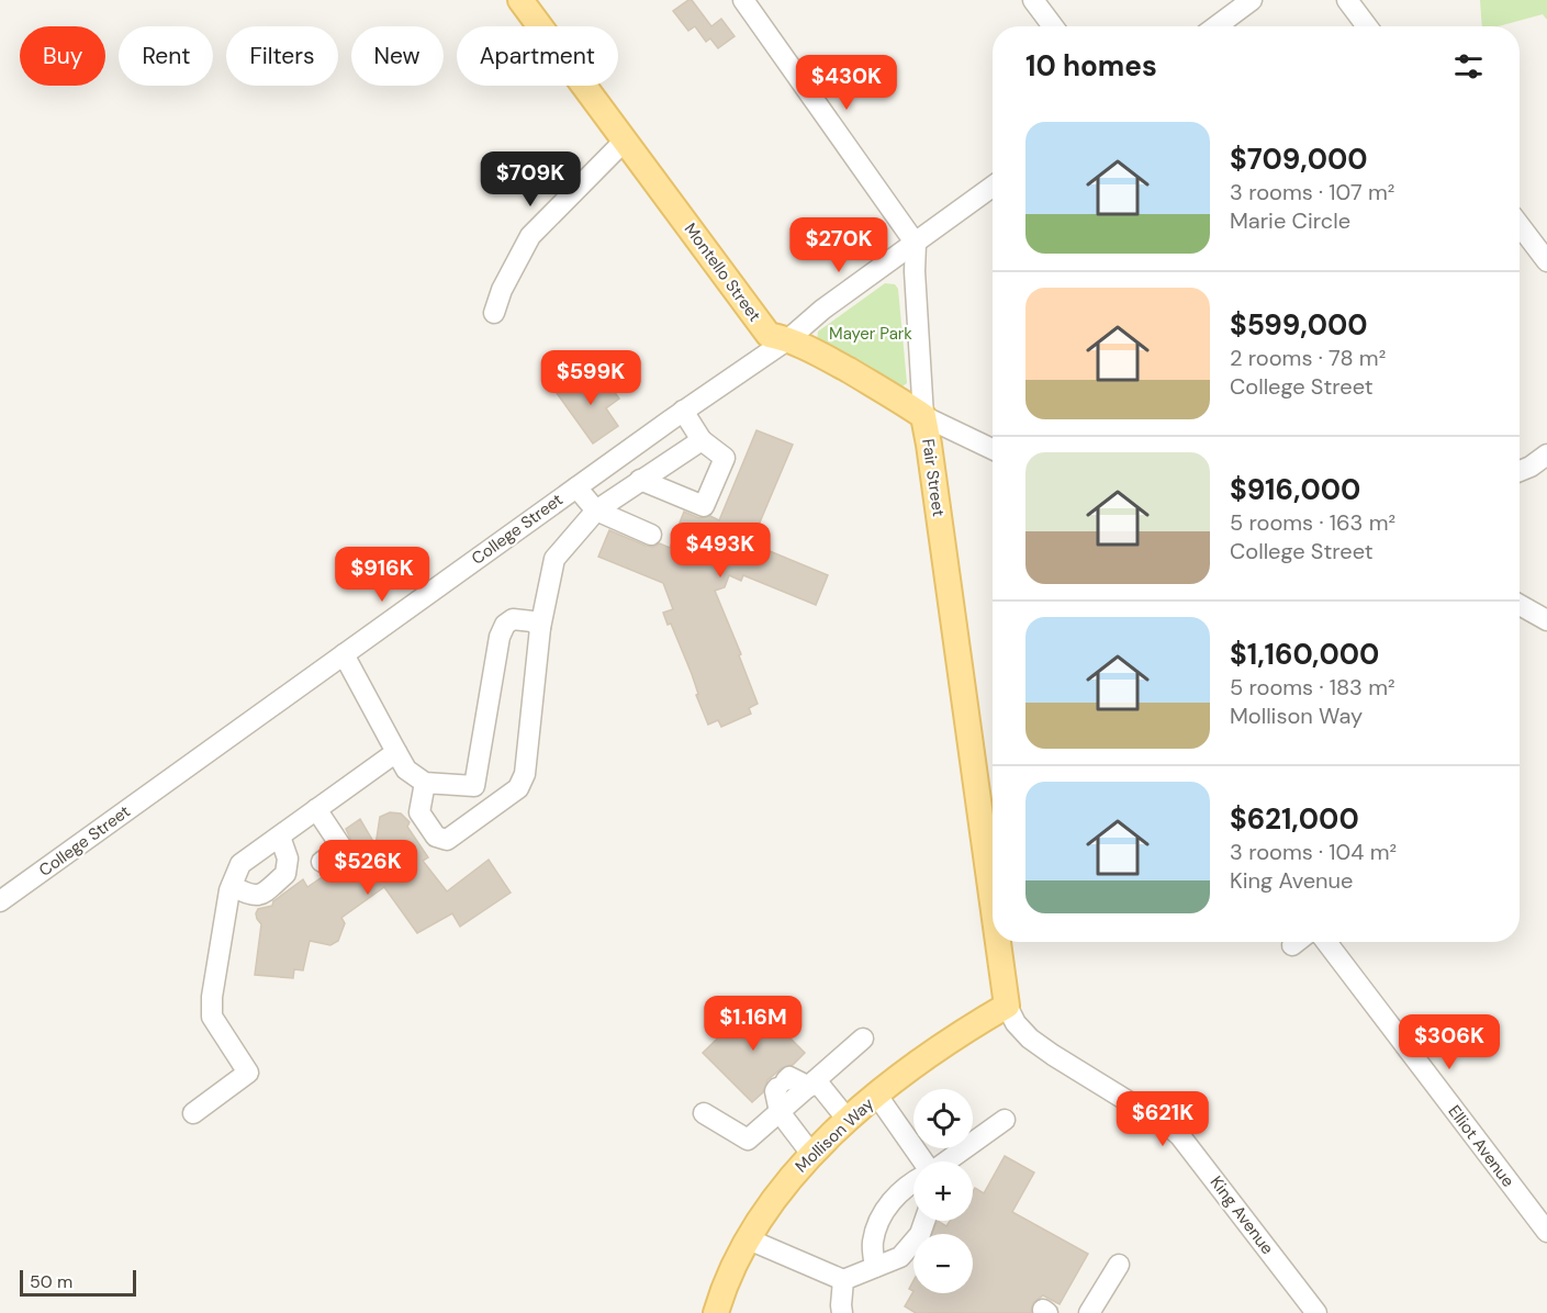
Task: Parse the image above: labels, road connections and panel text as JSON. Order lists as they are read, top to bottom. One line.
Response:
{"streets":{"main road":["Montello Street","Fair Street","Mollison Way"],"street":["College Street","Elliot Avenue","King Avenue"]},"crossings":[["Montello Street","Fair Street"],["Montello Street","College Street"],["Fair Street","College Street"],["Fair Street","Mollison Way"],["Fair Street","King Avenue"],["Mollison Way","King Avenue"]],"parks":["Mayer Park"],"scale_bar":"50 m","page":{"chip":["Buy","Rent","Filters","New","Apartment"],"heading":"10 homes","price":["$430K","$709K","$270K","$599K","$493K","$916K","$526K","$1.16M","$306K","$621K"],"list":[{"name":"$709,000","note":"3 rooms · 107 m² · Marie Circle"},{"name":"$599,000","note":"2 rooms · 78 m² · College Street"},{"name":"$916,000","note":"5 rooms · 163 m² · College Street"},{"name":"$1,160,000","note":"5 rooms · 183 m² · Mollison Way"},{"name":"$621,000","note":"3 rooms · 104 m² · King Avenue"}],"map_buttons":["+","−"],"scale":"50 m"}}
